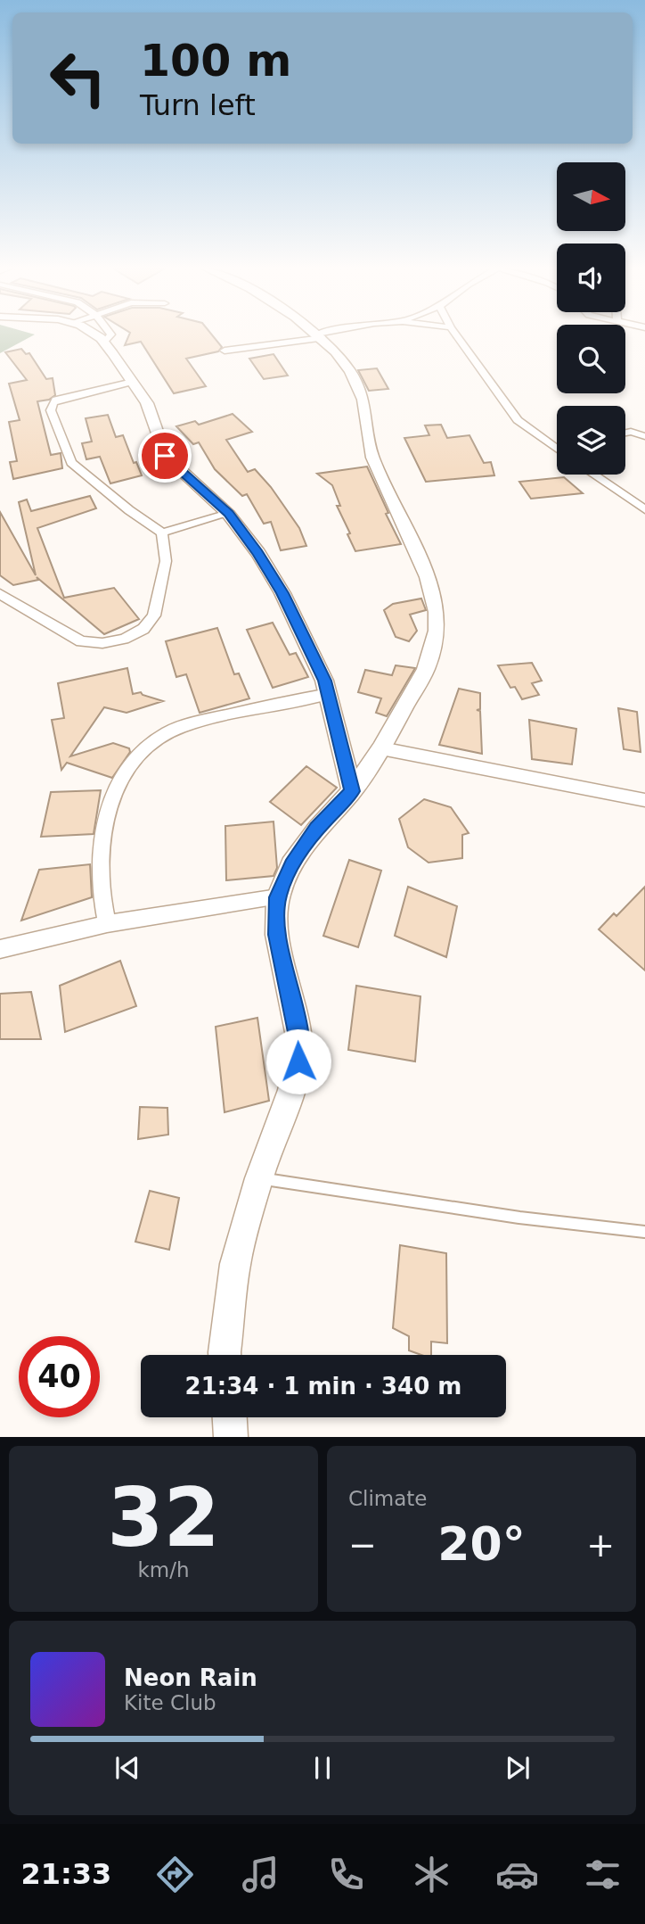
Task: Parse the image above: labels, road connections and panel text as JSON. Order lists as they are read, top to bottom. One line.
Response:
{"north":"right","page":{"turn":["100 m","Turn left"],"limit":"40","trip":"21:34 · 1 min · 340 m","tile":[["32","km/h"],"Climate"],"heat":["−","20°","+"],"song":["Neon Rain","Kite Club"],"tabs":"21:33"}}
